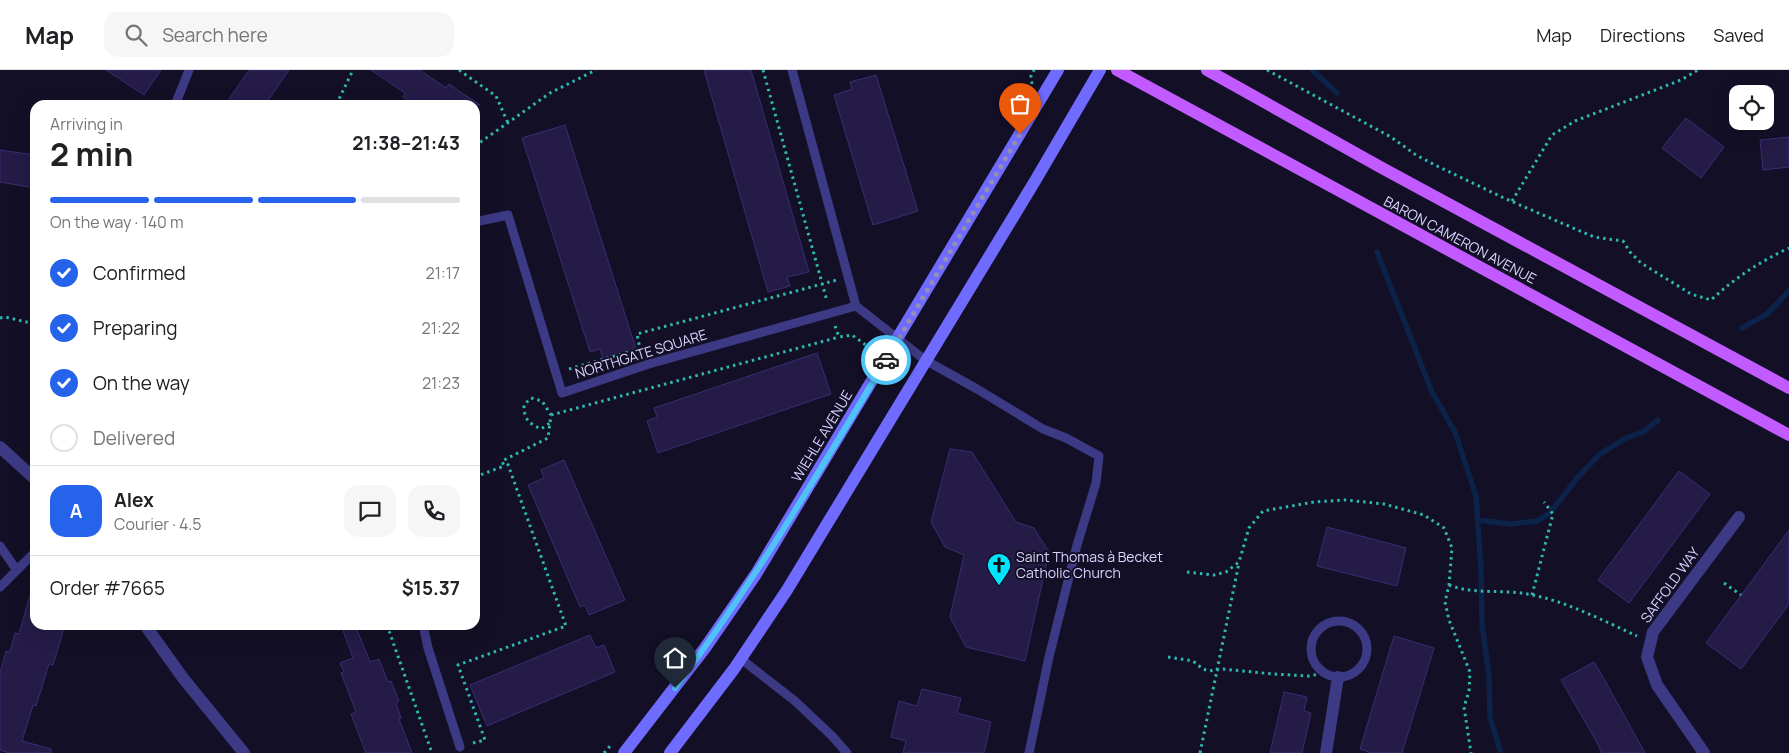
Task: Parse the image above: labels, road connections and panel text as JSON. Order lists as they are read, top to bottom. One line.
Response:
{"streets":{"main road":["BARON CAMERON AVENUE","WIEHLE AVENUE"],"street":["SAFFOLD WAY"],"lane":["NORTHGATE SQUARE"]},"places":{"church":["Saint Thomas à Becket Catholic Church"]},"page":{"header":"Map","search":"Search here","nav":["Map","Directions","Saved"],"heading":["2 min","Arriving in","21:38–21:43"],"panel":["Alex","Courier · 4.5","Order #7665","$15.37"],"bar":"On the way · 140 m","list":[["Confirmed","21:17"],["Preparing","21:22"],["On the way","21:23"],"Delivered"],"round":"A"}}
